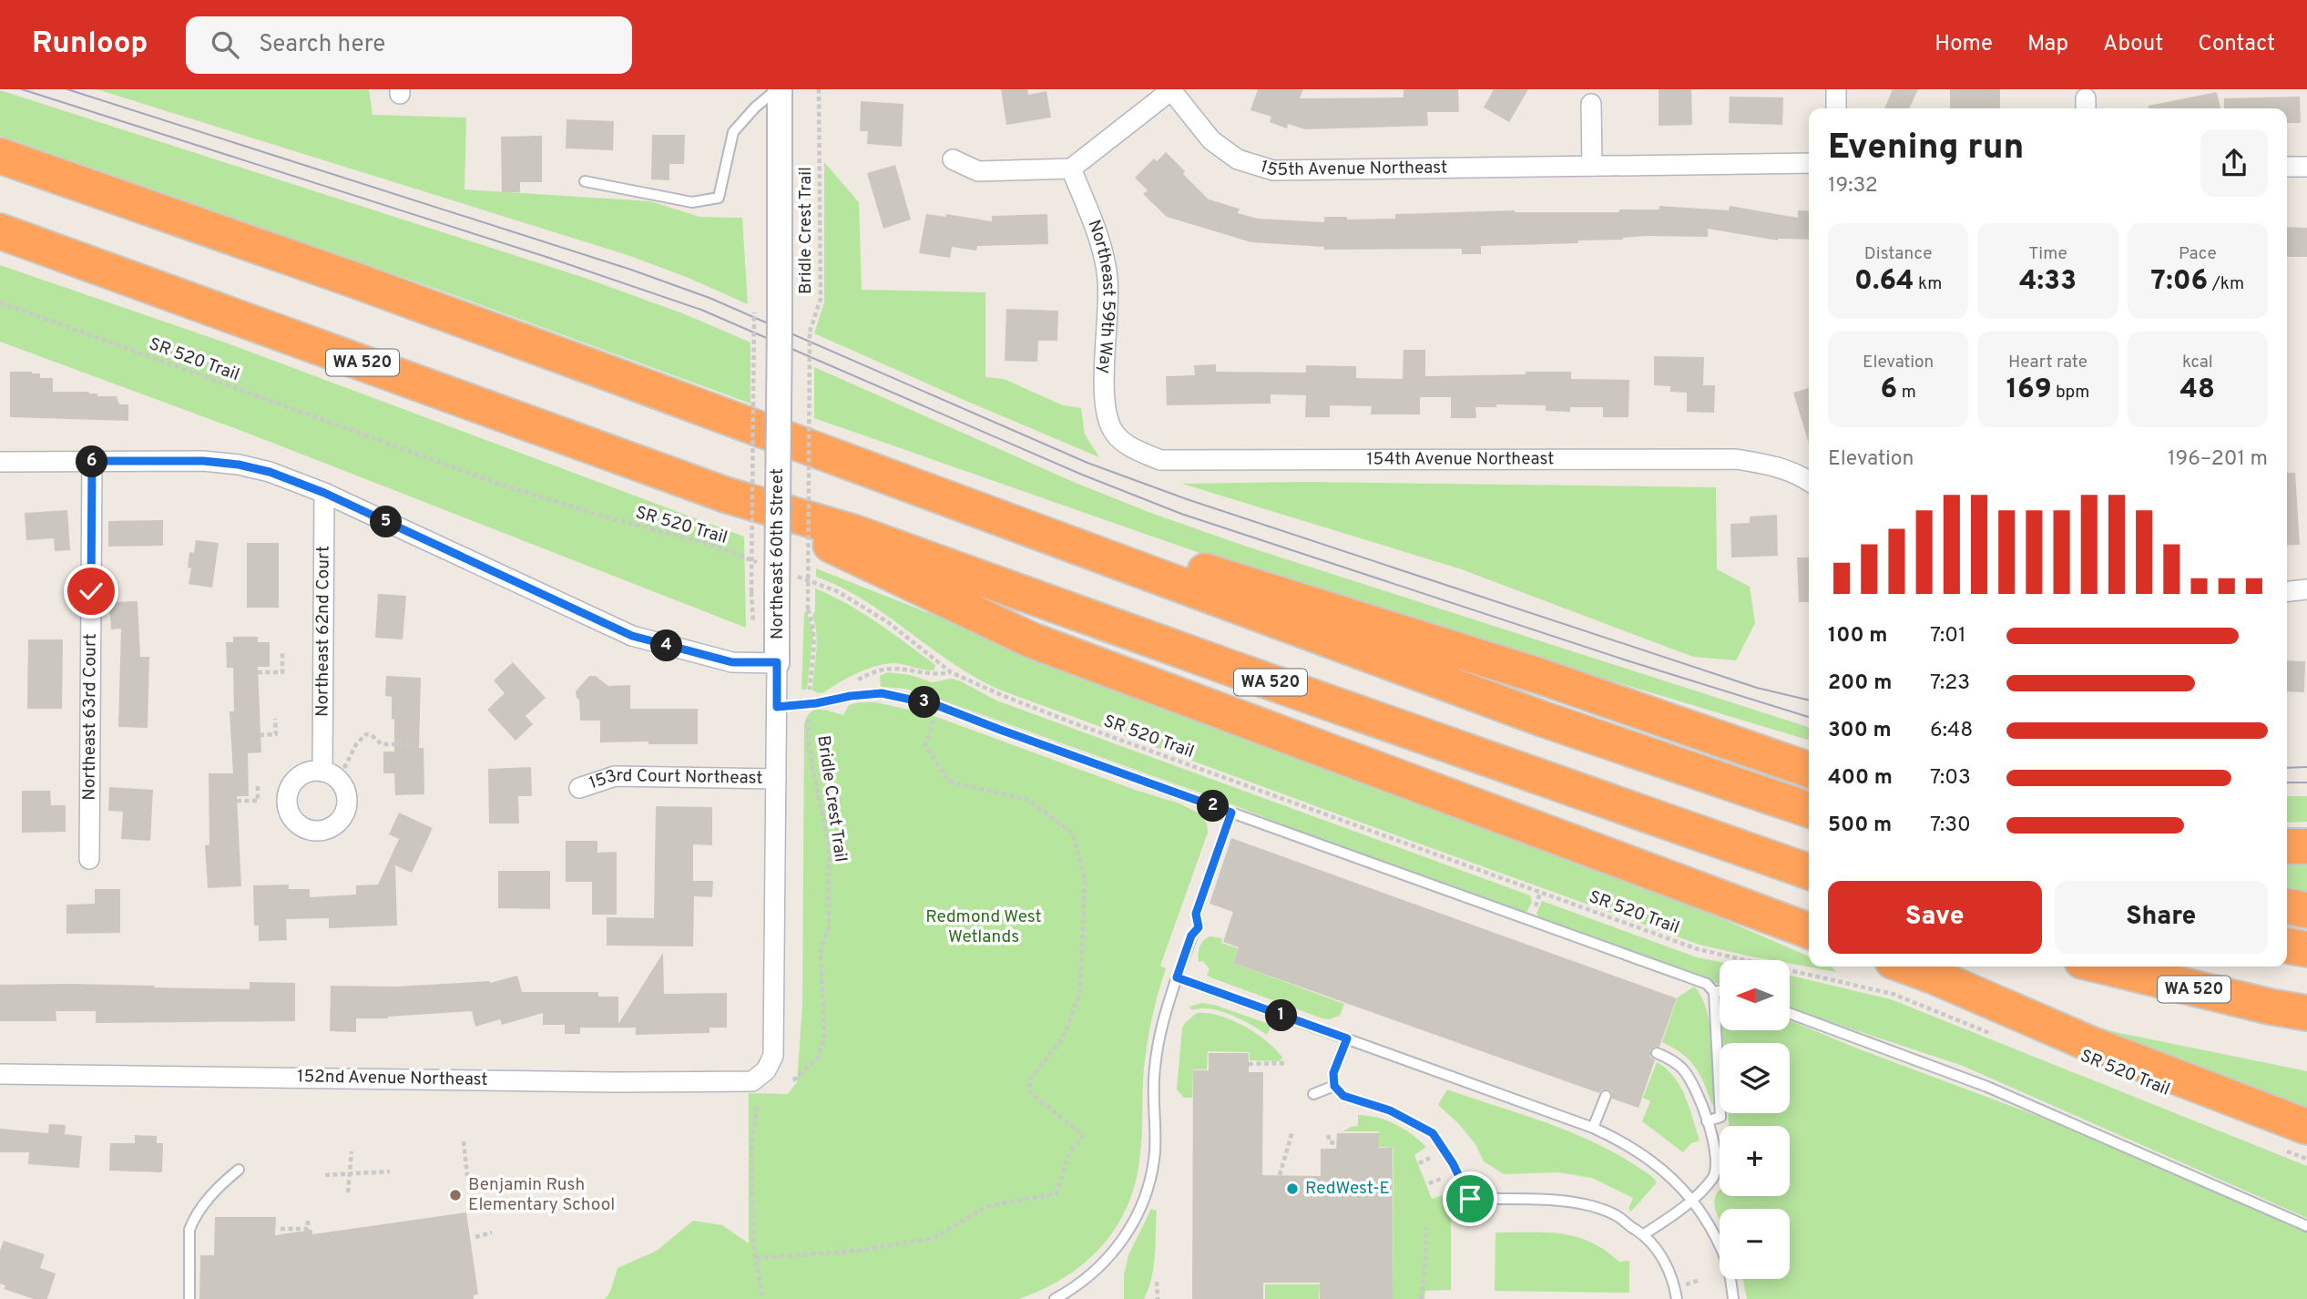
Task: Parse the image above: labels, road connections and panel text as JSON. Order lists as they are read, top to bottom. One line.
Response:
{"streets":{"highway":["WA 520"],"street":["155th Avenue Northeast","Northeast 59th Way","154th Avenue Northeast","Northeast 60th Street","Northeast 62nd Court","Northeast 63rd Court","153rd Court Northeast","152nd Avenue Northeast"],"path":["Bridle Crest Trail","SR 520 Trail"]},"crossings":[["155th Avenue Northeast","Northeast 59th Way"],["Northeast 59th Way","154th Avenue Northeast"],["Northeast 60th Street","153rd Court Northeast"],["Northeast 60th Street","152nd Avenue Northeast"]],"parks":["Redmond West Wetlands"],"places":["RedWest-E","Benjamin Rush Elementary School"],"north":"left","page":{"header":"Runloop","search":"Search here","nav":["Home","Map","About","Contact"],"heading":["Evening run","19:32"],"stats":[["Distance","0.64 km"],["Time","4:33"],["Pace","7:06 /km"],["Elevation","6 m"],["Heart rate","169 bpm"],["kcal","48"]],"chart":["Elevation","196–201 m"],"pins":["6","5","4","3","2","1"],"list":[{"name":"100 m","note":"7:01"},{"name":"200 m","note":"7:23"},{"name":"300 m","note":"6:48"},{"name":"400 m","note":"7:03"},{"name":"500 m","note":"7:30"}],"buttons":["Save","Share"],"map_buttons":["+","−"]}}
